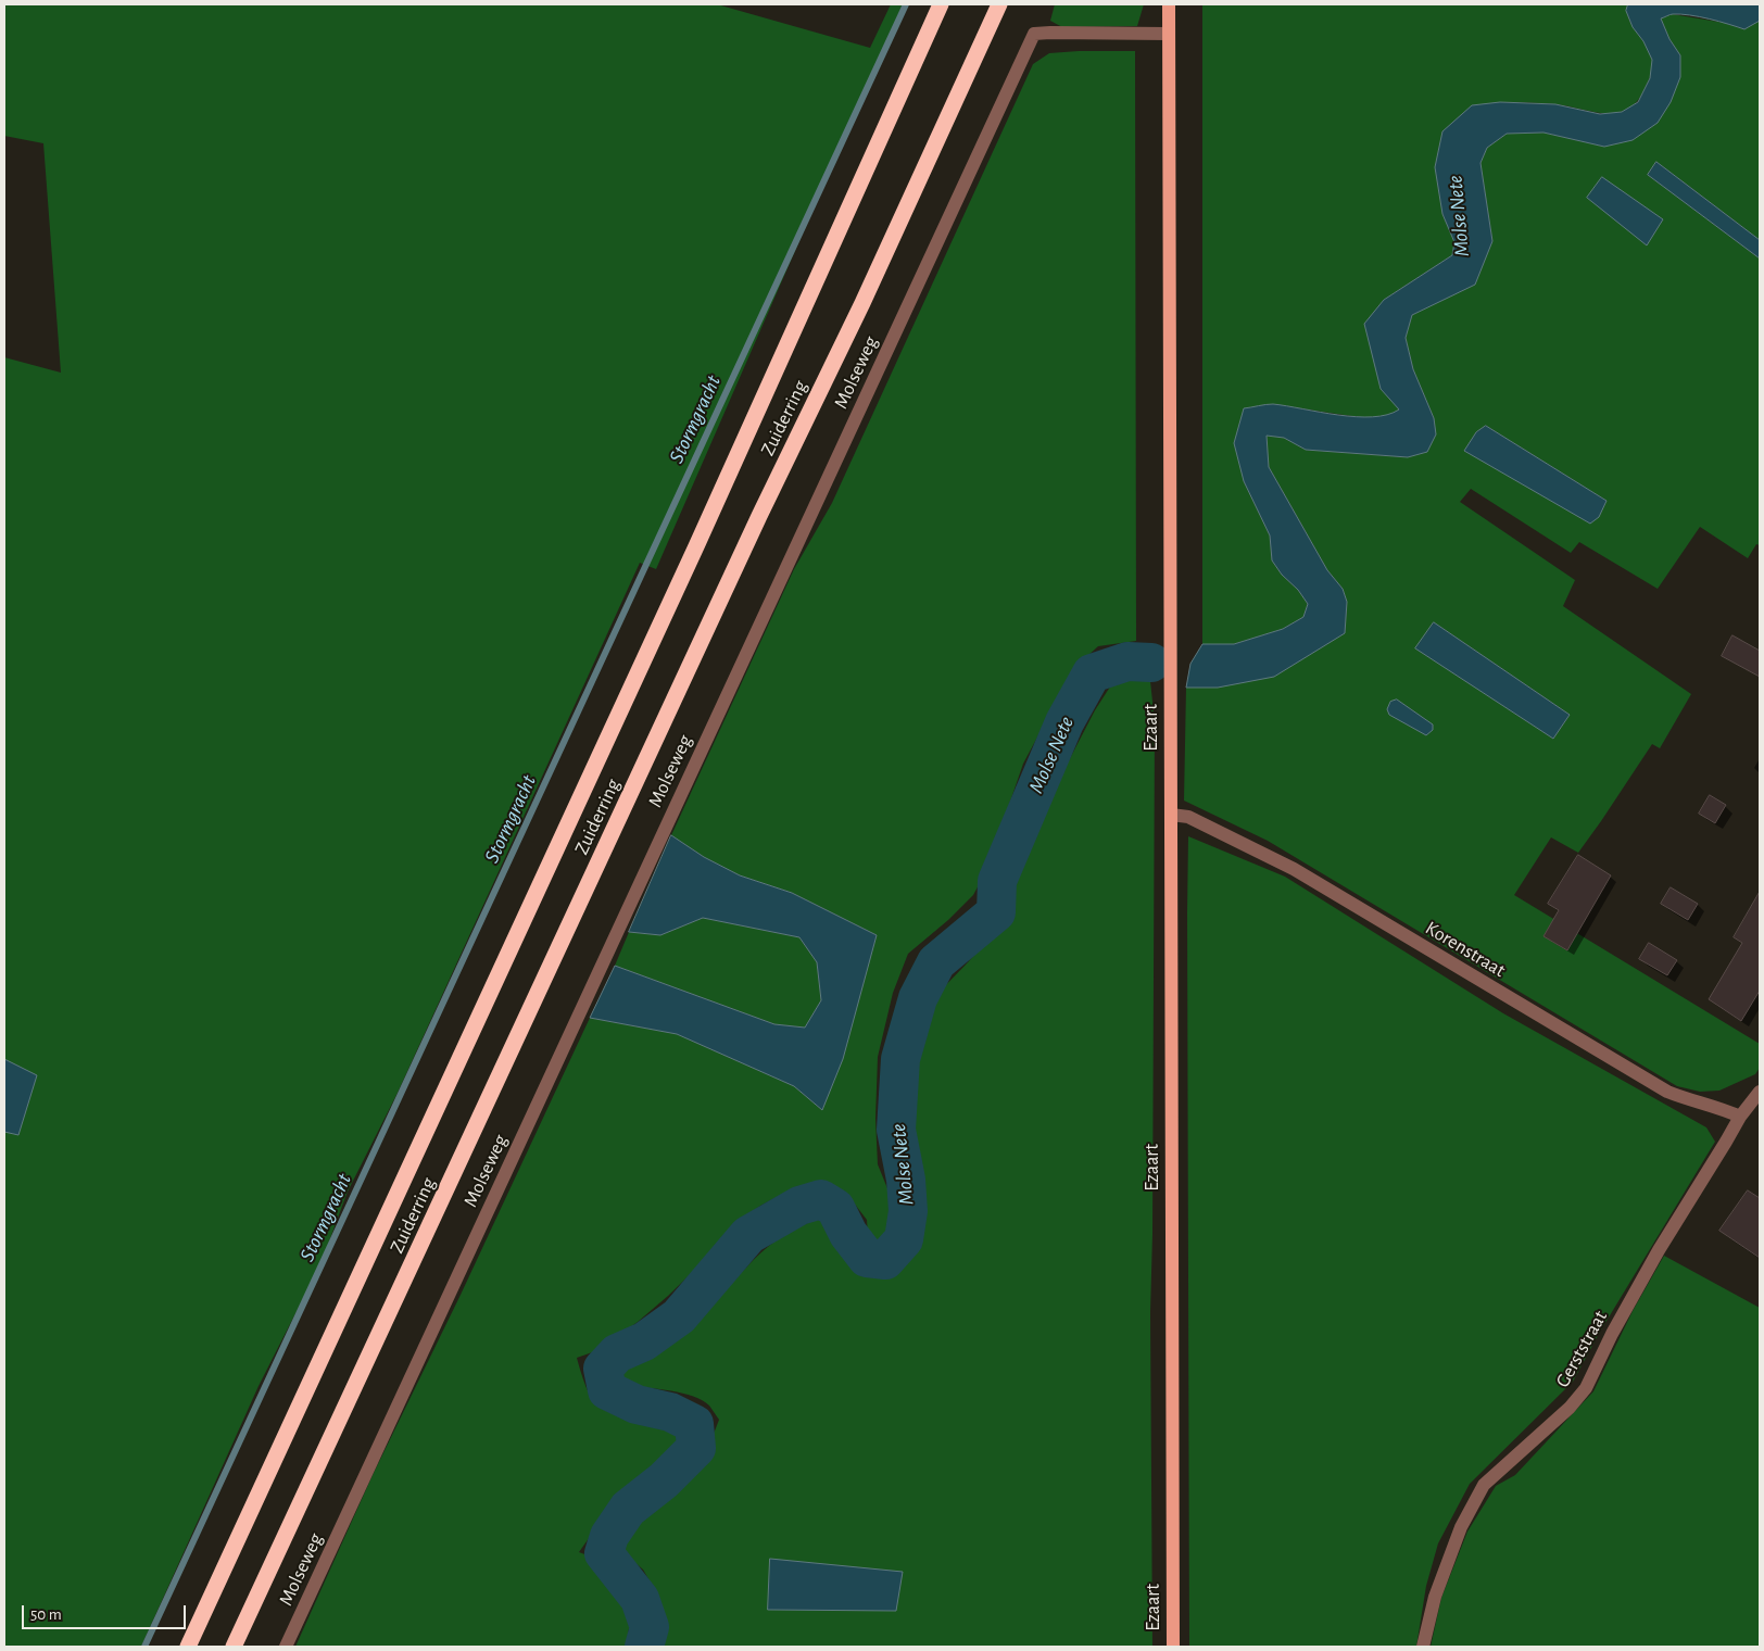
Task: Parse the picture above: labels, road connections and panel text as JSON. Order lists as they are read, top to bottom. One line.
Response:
{"streets":{"highway":["Zuiderring"],"main road":["Ezaart"],"street":["Molseweg","Korenstraat","Gerststraat"]},"crossings":[["Molseweg","Ezaart"],["Ezaart","Korenstraat"],["Korenstraat","Gerststraat"]],"water":["Molse Nete","Stormgracht"],"scale_bar":"50 m"}
